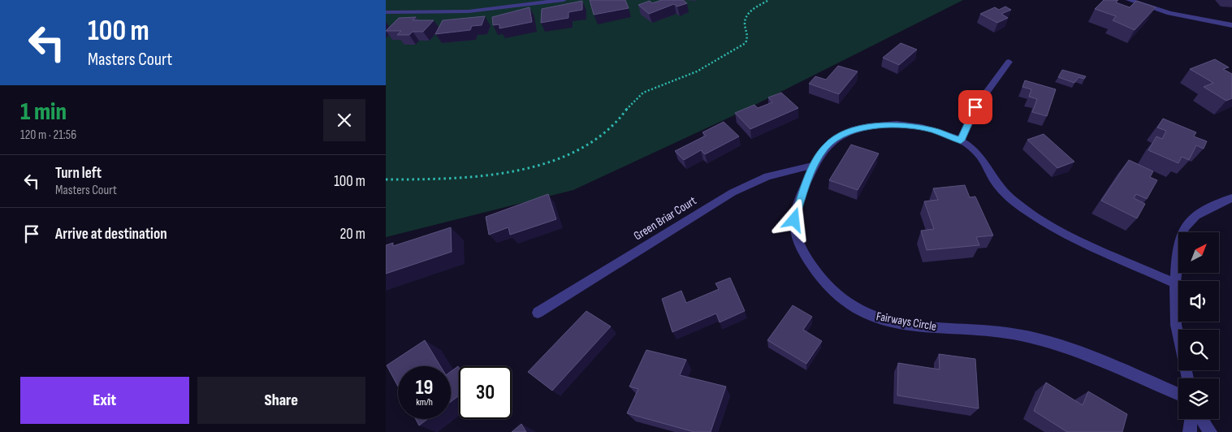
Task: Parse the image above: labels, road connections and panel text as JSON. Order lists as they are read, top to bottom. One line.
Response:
{"streets":{"street":["Green Briar Court","Fairways Circle"]},"crossings":[["Green Briar Court","Fairways Circle"]],"north":"top right","page":{"turn":["100 m","Masters Court"],"heading":["1 min","120 m · 21:56"],"list":[{"name":"Turn left","note":"Masters Court","value":"100 m"},{"name":"Arrive at destination","value":"20 m"}],"speed":"19 km/h","limit":"30","buttons":["Exit","Share"]}}
